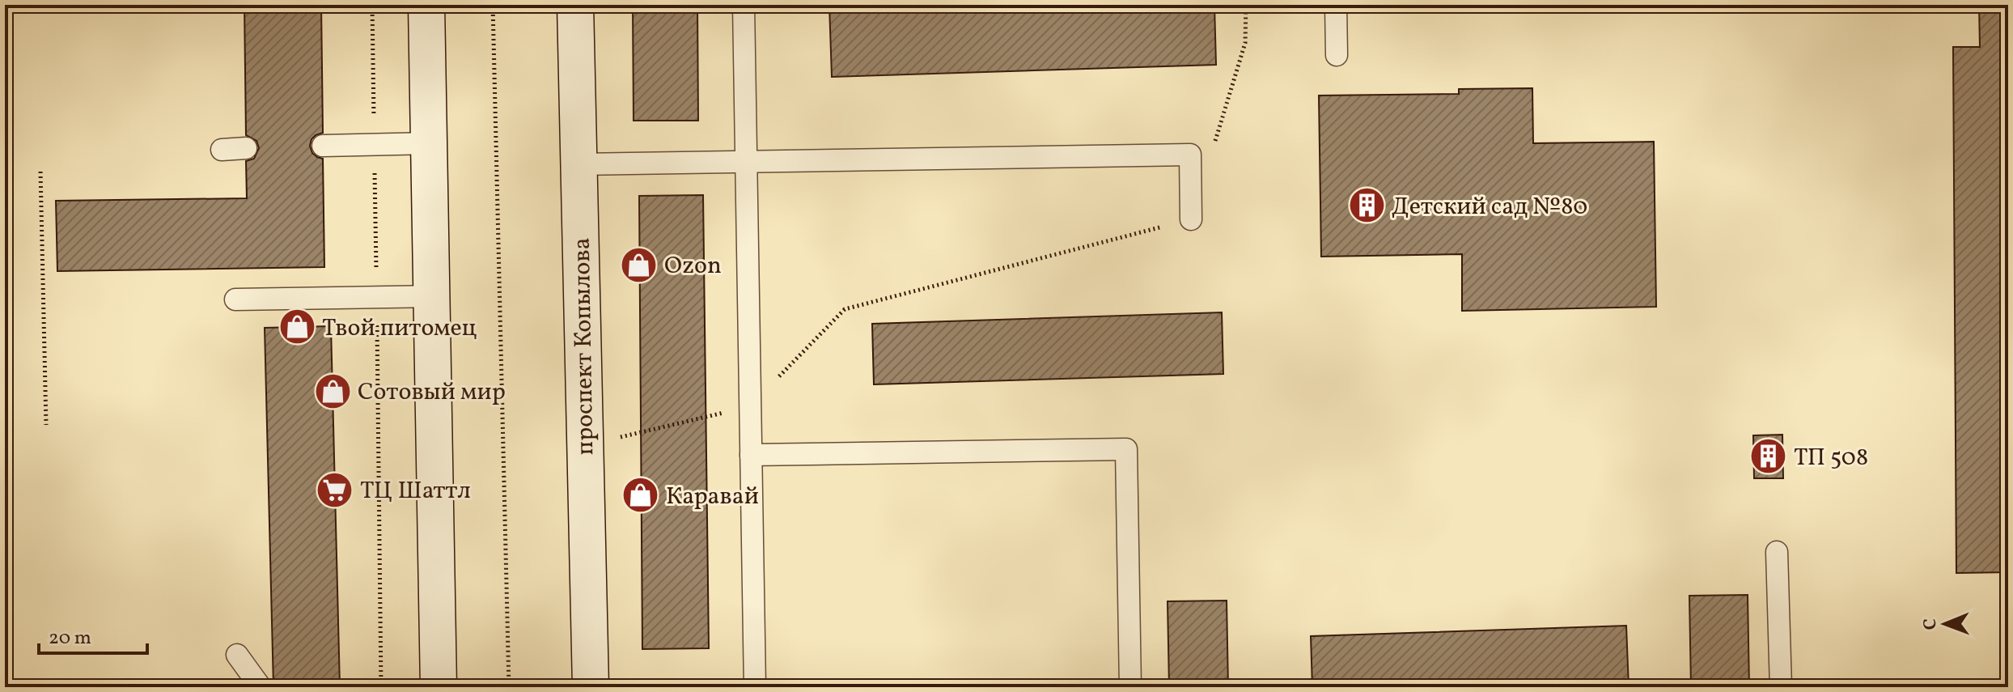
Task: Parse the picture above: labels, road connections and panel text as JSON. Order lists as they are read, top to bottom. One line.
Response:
{"streets":{"street":["проспект Копылова"]},"places":{"building":["Детский сад №80","ТП 508"],"shop":["Ozon","Твой питомец","Сотовый мир","Каравай"],"supermarket":["ТЦ Шаттл"]},"scale_bar":"20 m","north":"left"}
